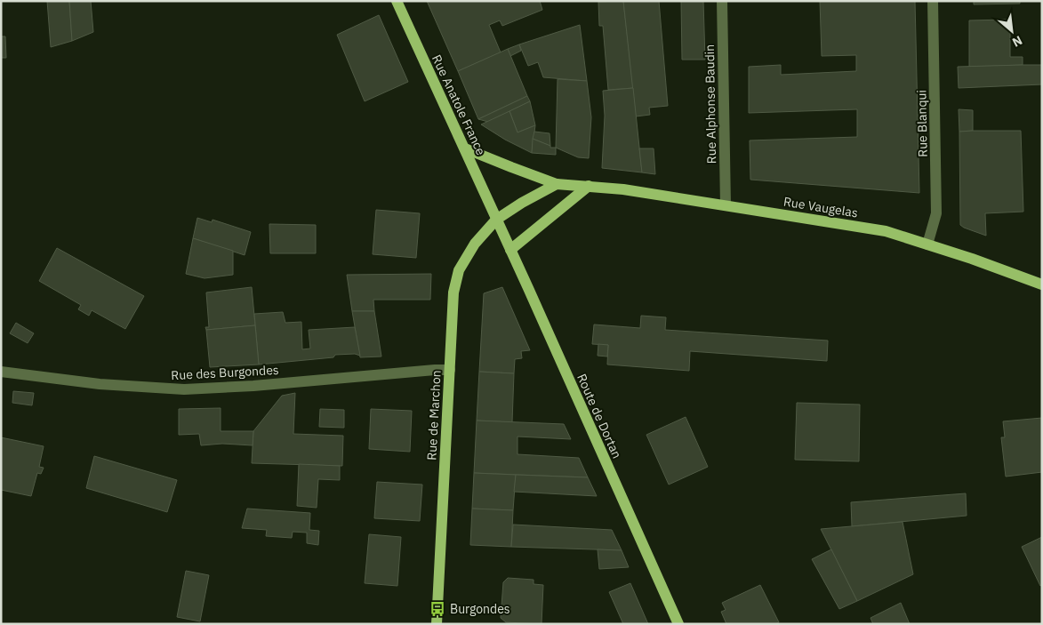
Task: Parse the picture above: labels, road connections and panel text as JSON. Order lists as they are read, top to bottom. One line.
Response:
{"streets":{"main road":["Rue Anatole France","Rue Vaugelas","Rue de Marchon","Route de Dortan"],"street":["Rue Alphonse Baudin","Rue Blanqui","Rue des Burgondes"]},"crossings":[["Rue Alphonse Baudin","Rue Vaugelas"],["Rue Anatole France","Rue Vaugelas"],["Rue Anatole France","Rue de Marchon"],["Rue Anatole France","Route de Dortan"],["Rue Blanqui","Rue Vaugelas"],["Rue des Burgondes","Rue de Marchon"],["Rue de Marchon","Route de Dortan"]],"places":{"bus stop":["Burgondes"]},"north":"bottom right"}
